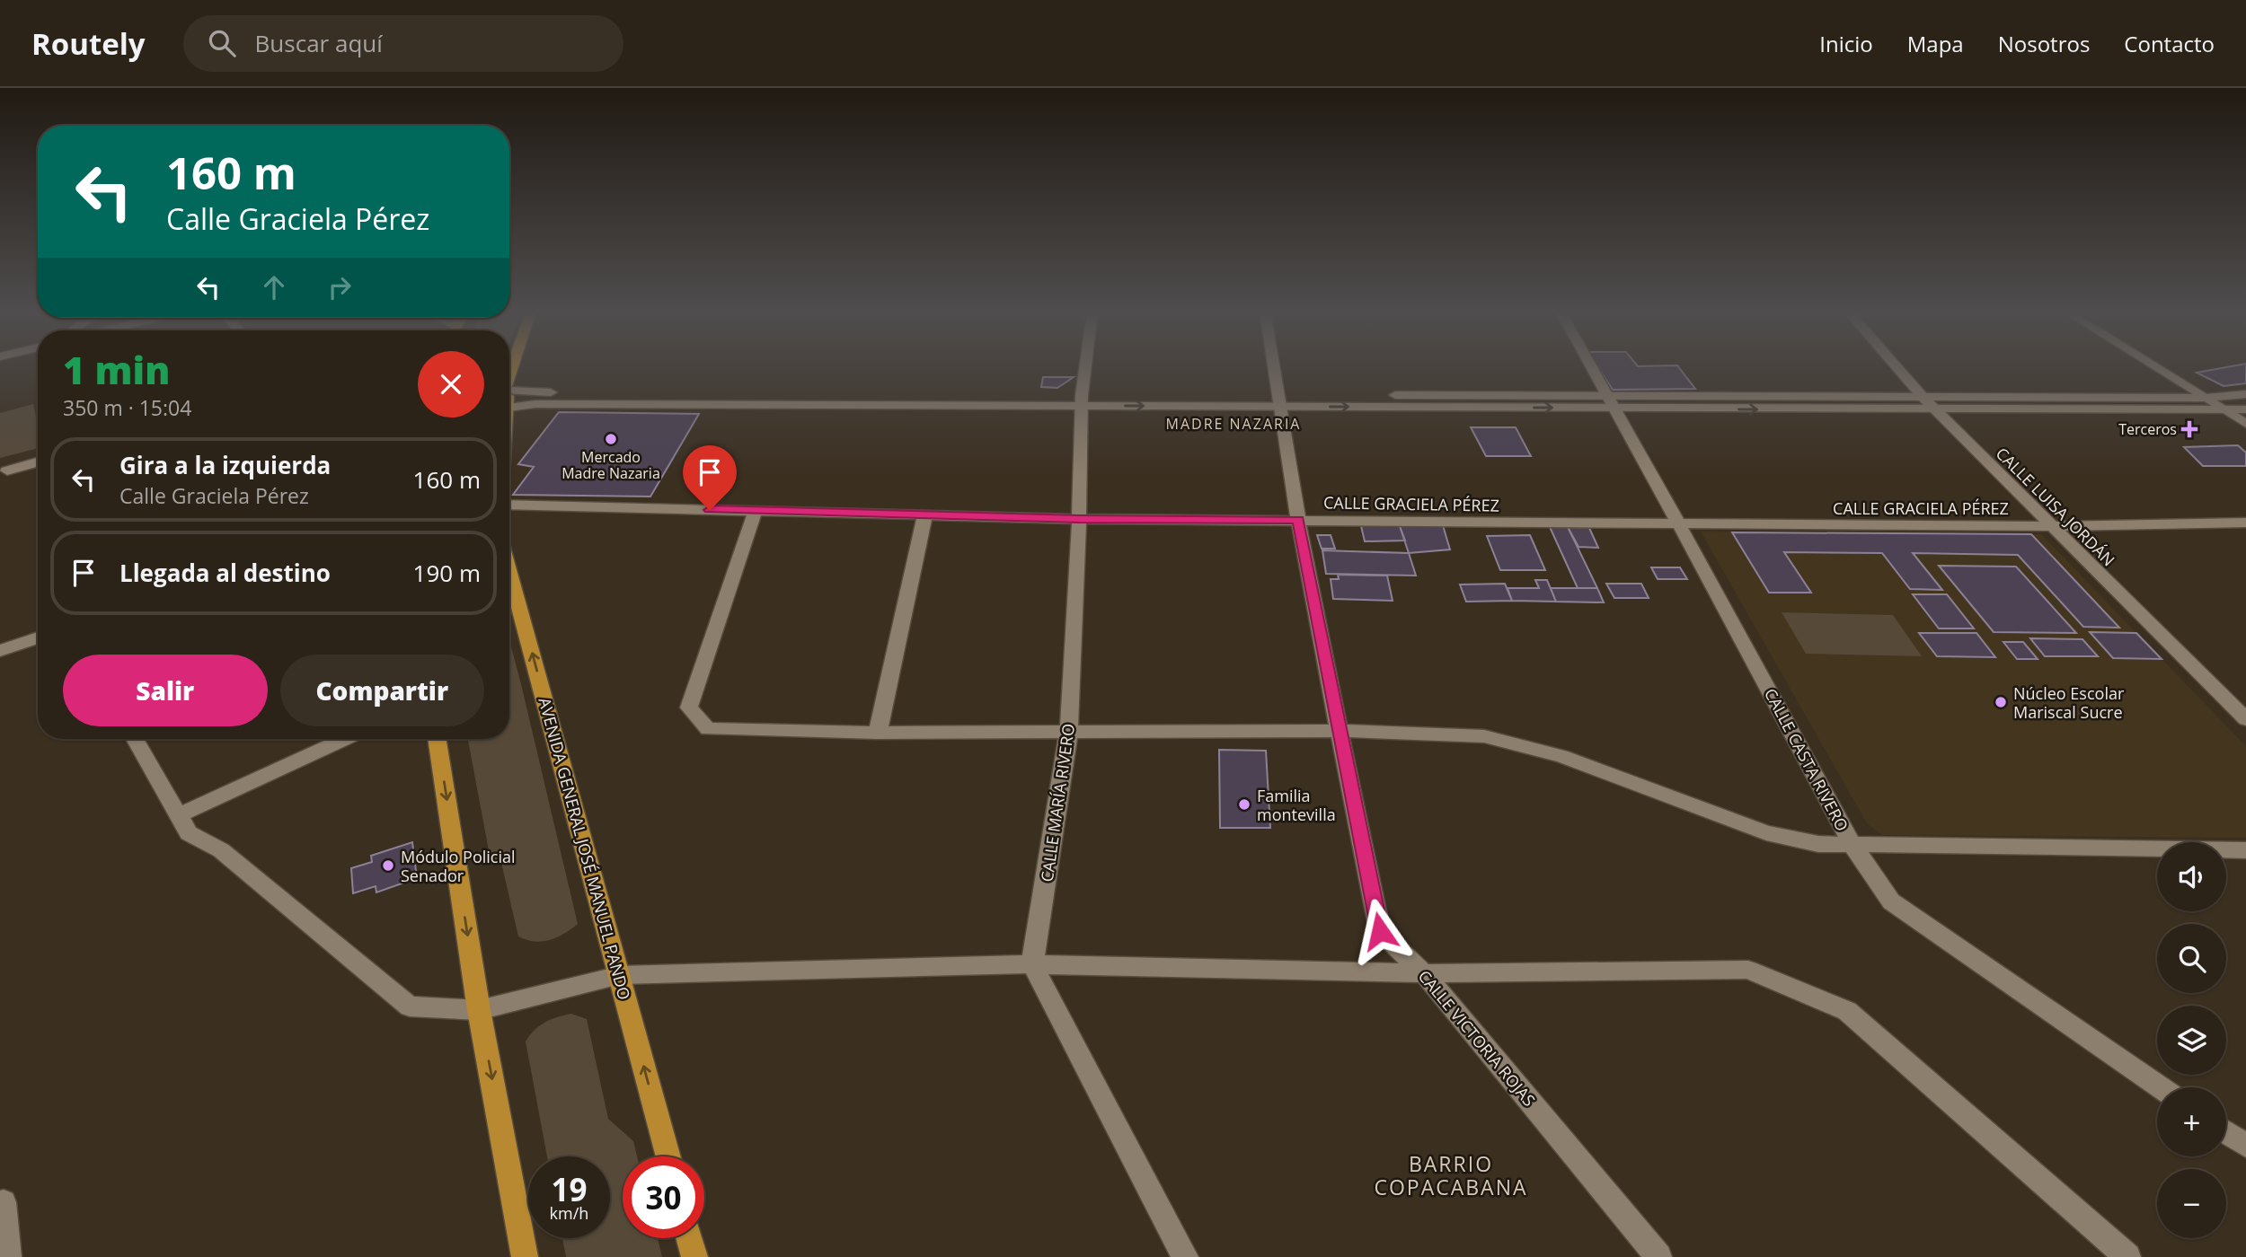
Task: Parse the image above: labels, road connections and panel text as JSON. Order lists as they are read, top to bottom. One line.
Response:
{"streets":{"main road":["AVENIDA GENERAL JOSÉ MANUEL PANDO"],"street":["CALLE GRACIELA PÉREZ","CALLE LUISA JORDÁN","CALLE CASTA RIVERO","CALLE MARÍA RIVERO","CALLE VICTORIA ROJAS"]},"crossings":[["CALLE GRACIELA PÉREZ","CALLE LUISA JORDÁN"],["CALLE GRACIELA PÉREZ","CALLE CASTA RIVERO"],["CALLE GRACIELA PÉREZ","CALLE MARÍA RIVERO"],["CALLE GRACIELA PÉREZ","CALLE VICTORIA ROJAS"]],"districts":["MADRE NAZARIA","BARRIO COPACABANA"],"places":{"health":["Terceros"],"other":["Mercado Madre Nazaria","Núcleo Escolar Mariscal Sucre","Familia montevilla","Módulo Policial Senador"]},"page":{"header":"Routely","search":"Buscar aquí","nav":["Inicio","Mapa","Nosotros","Contacto"],"turn":["160 m","Calle Graciela Pérez"],"heading":["1 min","350 m · 15:04"],"list":[{"name":"Gira a la izquierda","note":"Calle Graciela Pérez","value":"160 m"},{"name":"Llegada al destino","value":"190 m"}],"buttons":["Salir","Compartir"],"map_buttons":["+","−"],"speed":"19 km/h","limit":"30"}}
